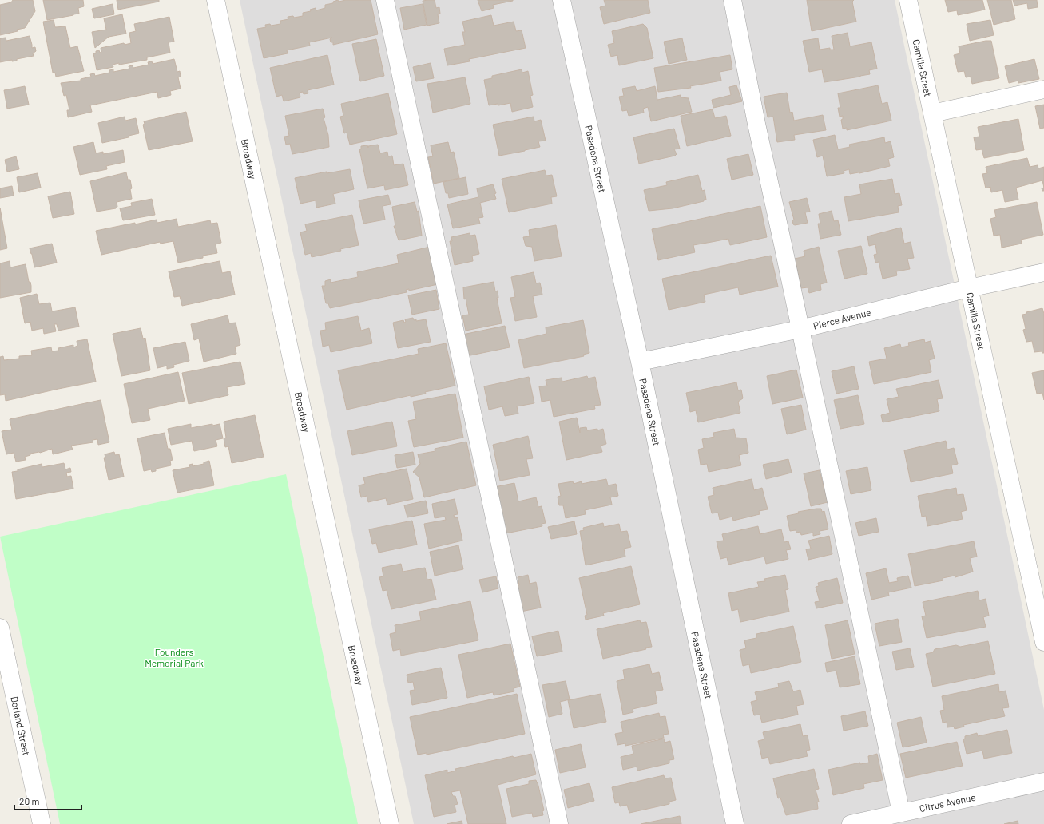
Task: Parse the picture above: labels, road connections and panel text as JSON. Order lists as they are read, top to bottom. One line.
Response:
{"streets":{"street":["Camilla Street","Broadway","Pasadena Street","Pierce Avenue","Dorland Street","Citrus Avenue"]},"crossings":[["Camilla Street","Pierce Avenue"],["Pasadena Street","Pierce Avenue"]],"parks":["Founders Memorial Park"],"scale_bar":"20 m"}
